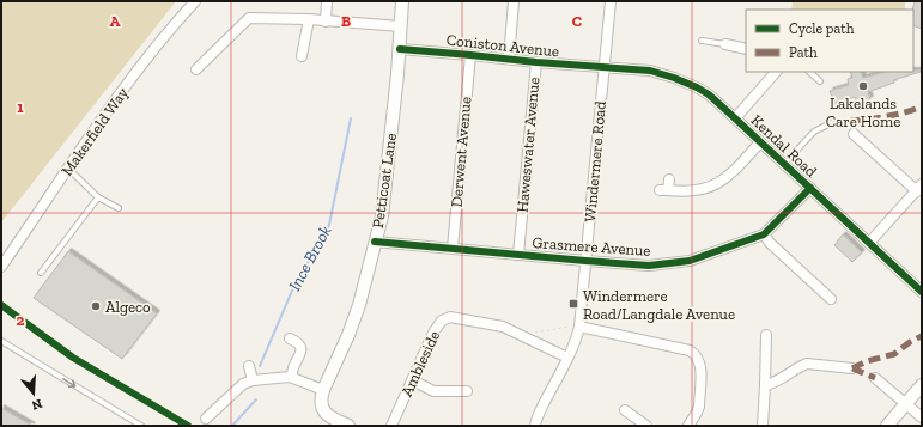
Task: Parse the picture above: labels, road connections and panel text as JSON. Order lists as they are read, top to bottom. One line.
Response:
{"streets":{"street":["Coniston Avenue","Makerfield Way","Haweswater Avenue","Kendal Road","Derwent Avenue","Windermere Road","Petticoat Lane","Grasmere Avenue","Ambleside"]},"crossings":[["Coniston Avenue","Haweswater Avenue"],["Coniston Avenue","Kendal Road"],["Coniston Avenue","Derwent Avenue"],["Coniston Avenue","Windermere Road"],["Coniston Avenue","Petticoat Lane"],["Haweswater Avenue","Grasmere Avenue"],["Kendal Road","Windermere Road"],["Kendal Road","Grasmere Avenue"],["Derwent Avenue","Grasmere Avenue"],["Windermere Road","Grasmere Avenue"],["Windermere Road","Ambleside"],["Petticoat Lane","Grasmere Avenue"]],"water":["Ince Brook"],"places":{"other":["Lakelands Care Home","Algeco"],"transit":["Windermere Road/Langdale Avenue"]},"legend":["Cycle path","Path"],"north":"bottom","grid":{"columns":["A","B","C"],"rows":["1","2"]}}
